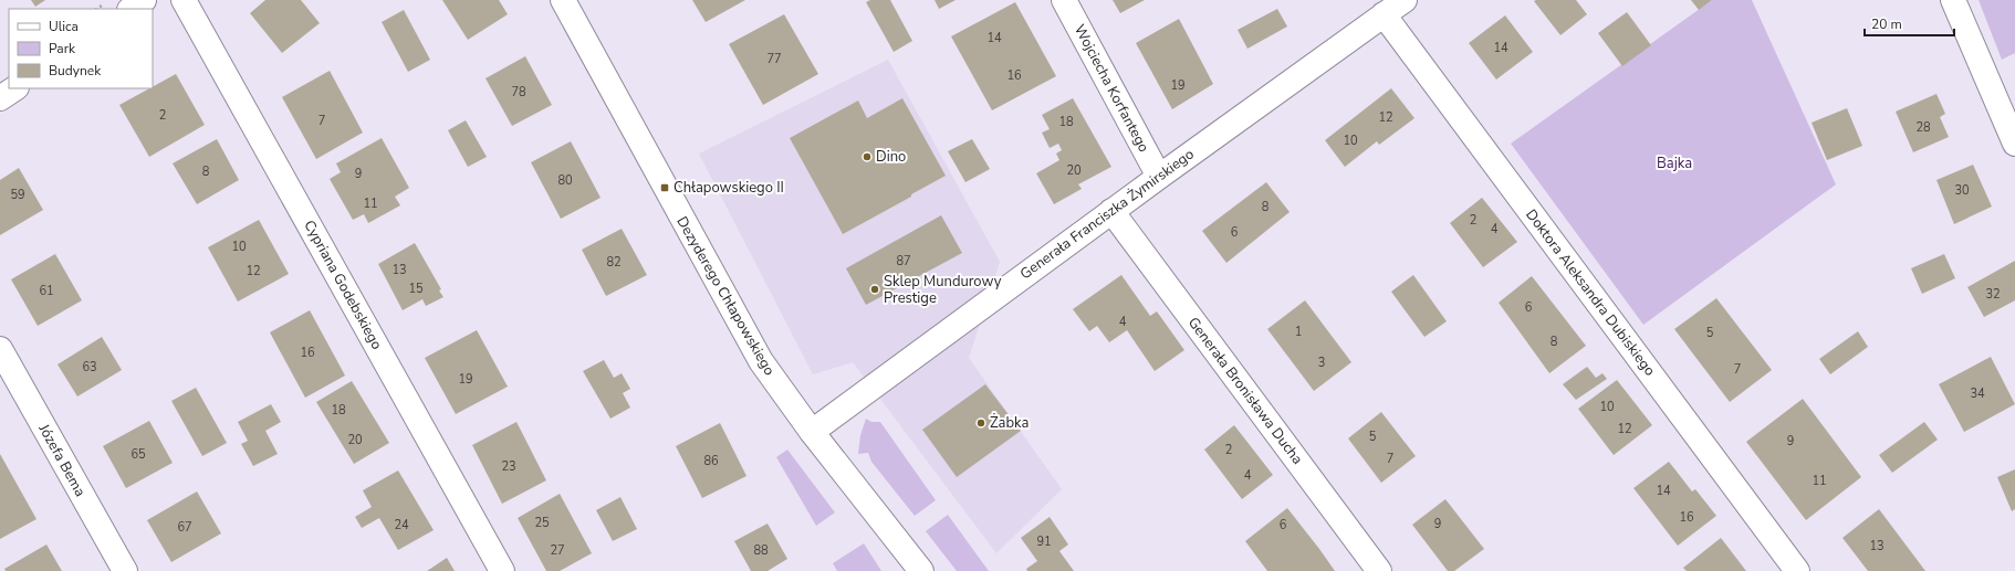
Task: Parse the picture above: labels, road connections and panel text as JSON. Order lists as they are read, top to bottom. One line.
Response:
{"streets":{"street":["Wojciecha Korfantego","Generała Franciszka Żymirskiego","Cypriana Godebskiego","Doktora Aleksandra Dubiskiego","Dezyderego Chłapowskiego","Generała Bronisława Ducha","Józefa Bema"]},"crossings":[["Wojciecha Korfantego","Generała Franciszka Żymirskiego"],["Generała Franciszka Żymirskiego","Doktora Aleksandra Dubiskiego"],["Generała Franciszka Żymirskiego","Dezyderego Chłapowskiego"],["Generała Franciszka Żymirskiego","Generała Bronisława Ducha"]],"parks":["Bajka"],"places":{"other":["Dino","Sklep Mundurowy Prestige","Żabka"],"transit":["Chłapowskiego II"]},"house_numbers":["14","14","77","16","19","78","2","12","7","18","28","10","20","8","9","80","30","59","11","8","2","4","6","10","87","82","13","12","15","61","32","6","4","1","5","8","16","3","63","7","19","34","10","18","12","5","20","9","2","65","7","86","23","4","11","14","16","25","9","24","6","67","91","13","27","88"],"legend":["Ulica","Park","Budynek"],"scale_bar":"20 m"}
